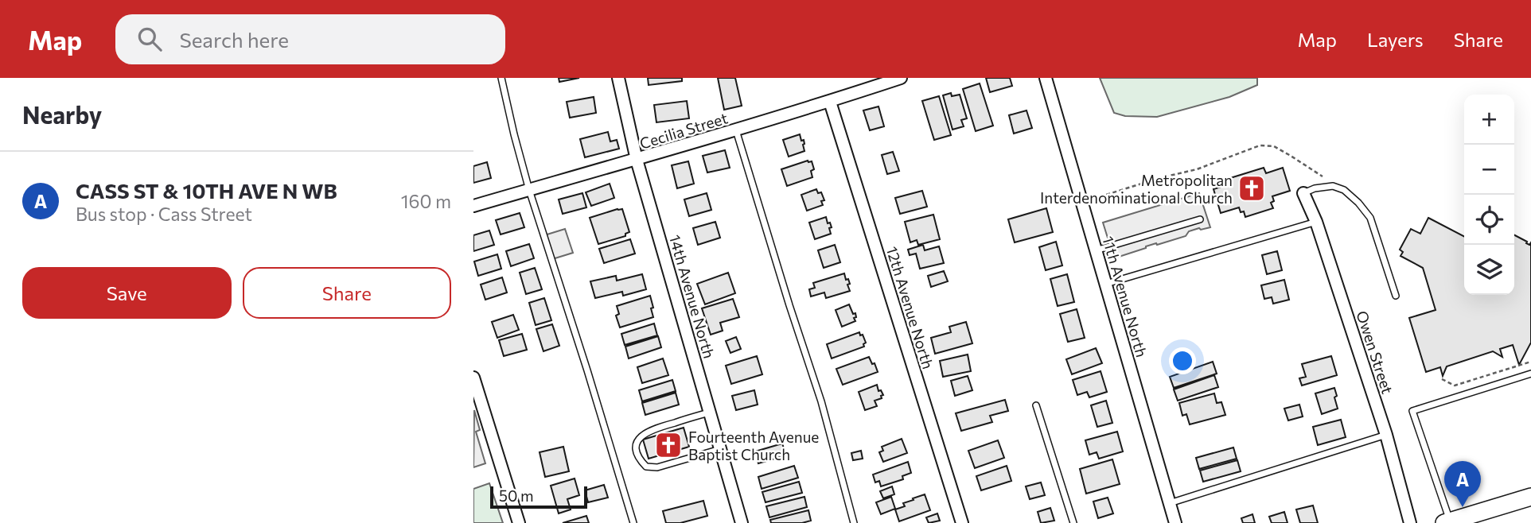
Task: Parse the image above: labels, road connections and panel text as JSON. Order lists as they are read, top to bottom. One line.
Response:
{"streets":{"street":["Cecilia Street","14th Avenue North","11th Avenue North","12th Avenue North","Owen Street"]},"crossings":[["Cecilia Street","14th Avenue North"],["Cecilia Street","12th Avenue North"]],"places":{"church":["Metropolitan Interdenominational Church","Fourteenth Avenue Baptist Church"]},"scale_bar":"50 m","page":{"header":"Map","search":"Search here","nav":["Map","Layers","Share"],"heading":"Nearby","map_buttons":["+","−"],"list":[{"mark":"A","name":"CASS ST & 10TH AVE N WB","note":"Bus stop · Cass Street","value":"160 m"}],"buttons":["Save","Share"],"pins":"A","scale":"50 m"}}
